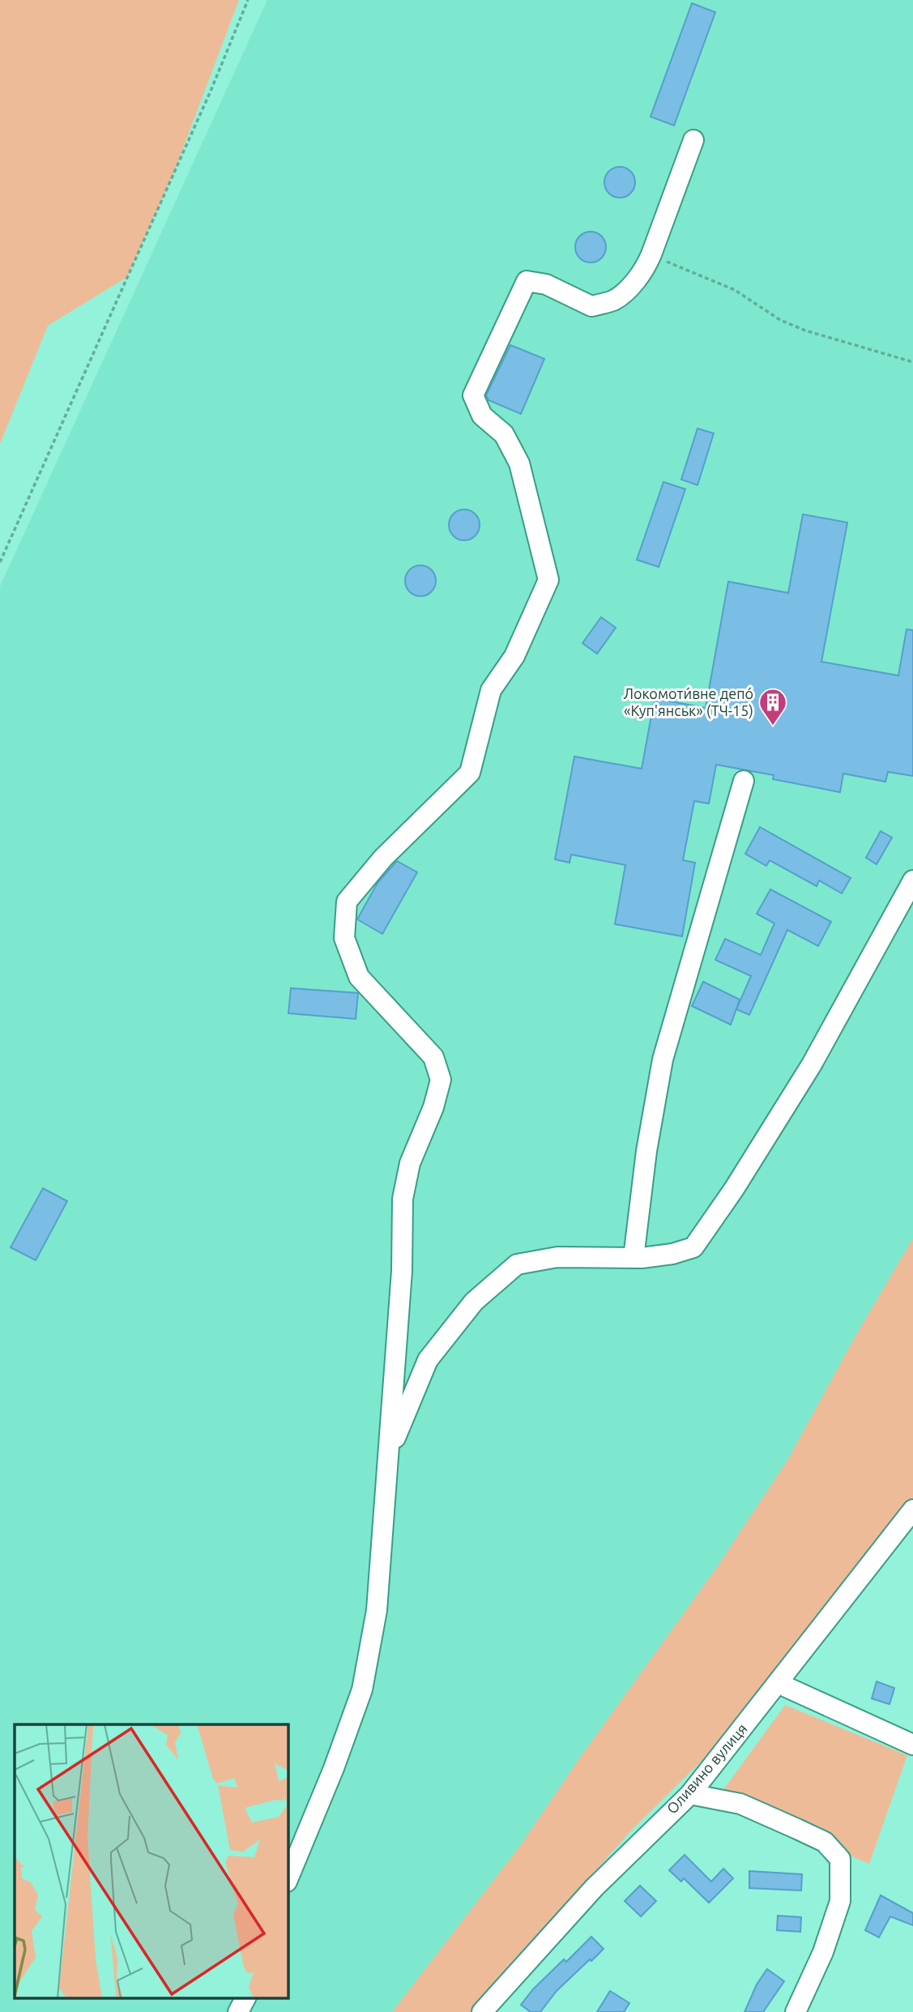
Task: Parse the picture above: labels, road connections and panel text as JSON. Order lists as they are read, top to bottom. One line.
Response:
{"streets":{"street":["Оливино вулиця"]},"places":{"building":["Локомоти́вне депо́ «Куп'янськ» (ТЧ-15)"]}}
